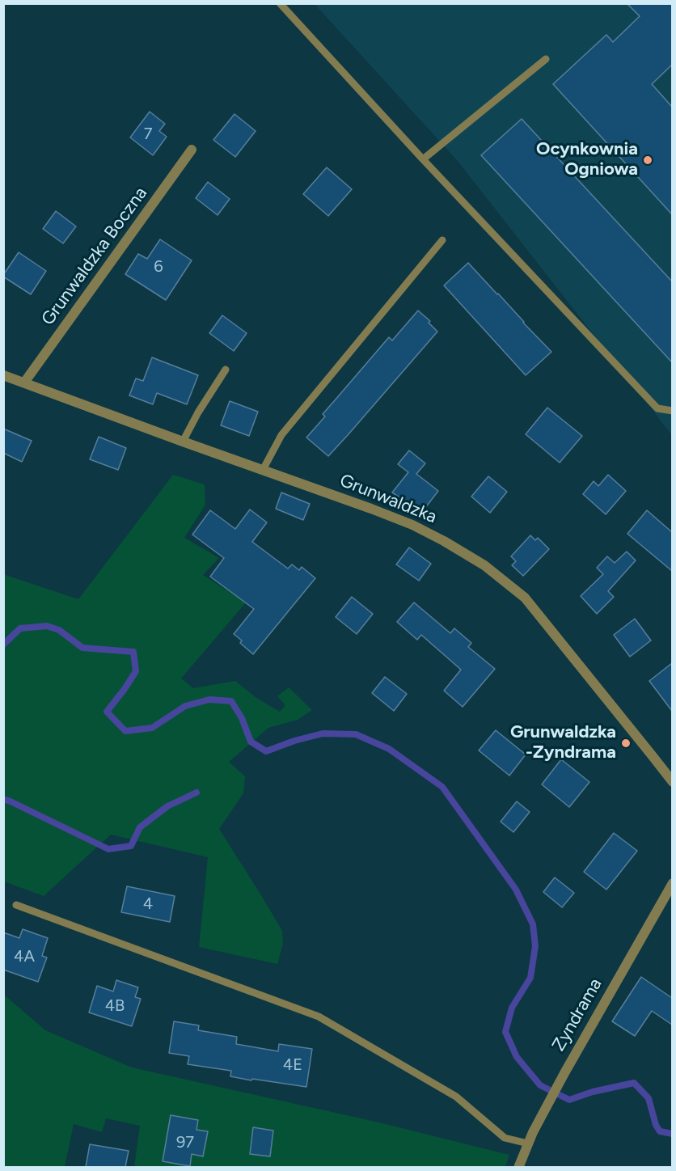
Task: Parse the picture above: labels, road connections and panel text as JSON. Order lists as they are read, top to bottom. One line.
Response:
{"streets":{"street":["Grunwaldzka Boczna","Grunwaldzka","Zyndrama"]},"crossings":[["Grunwaldzka Boczna","Grunwaldzka"]],"places":["Ocynkownia Ogniowa","Grunwaldzka -Zyndrama"],"house_numbers":["7","6","4","4A","4B","4E","97"]}
